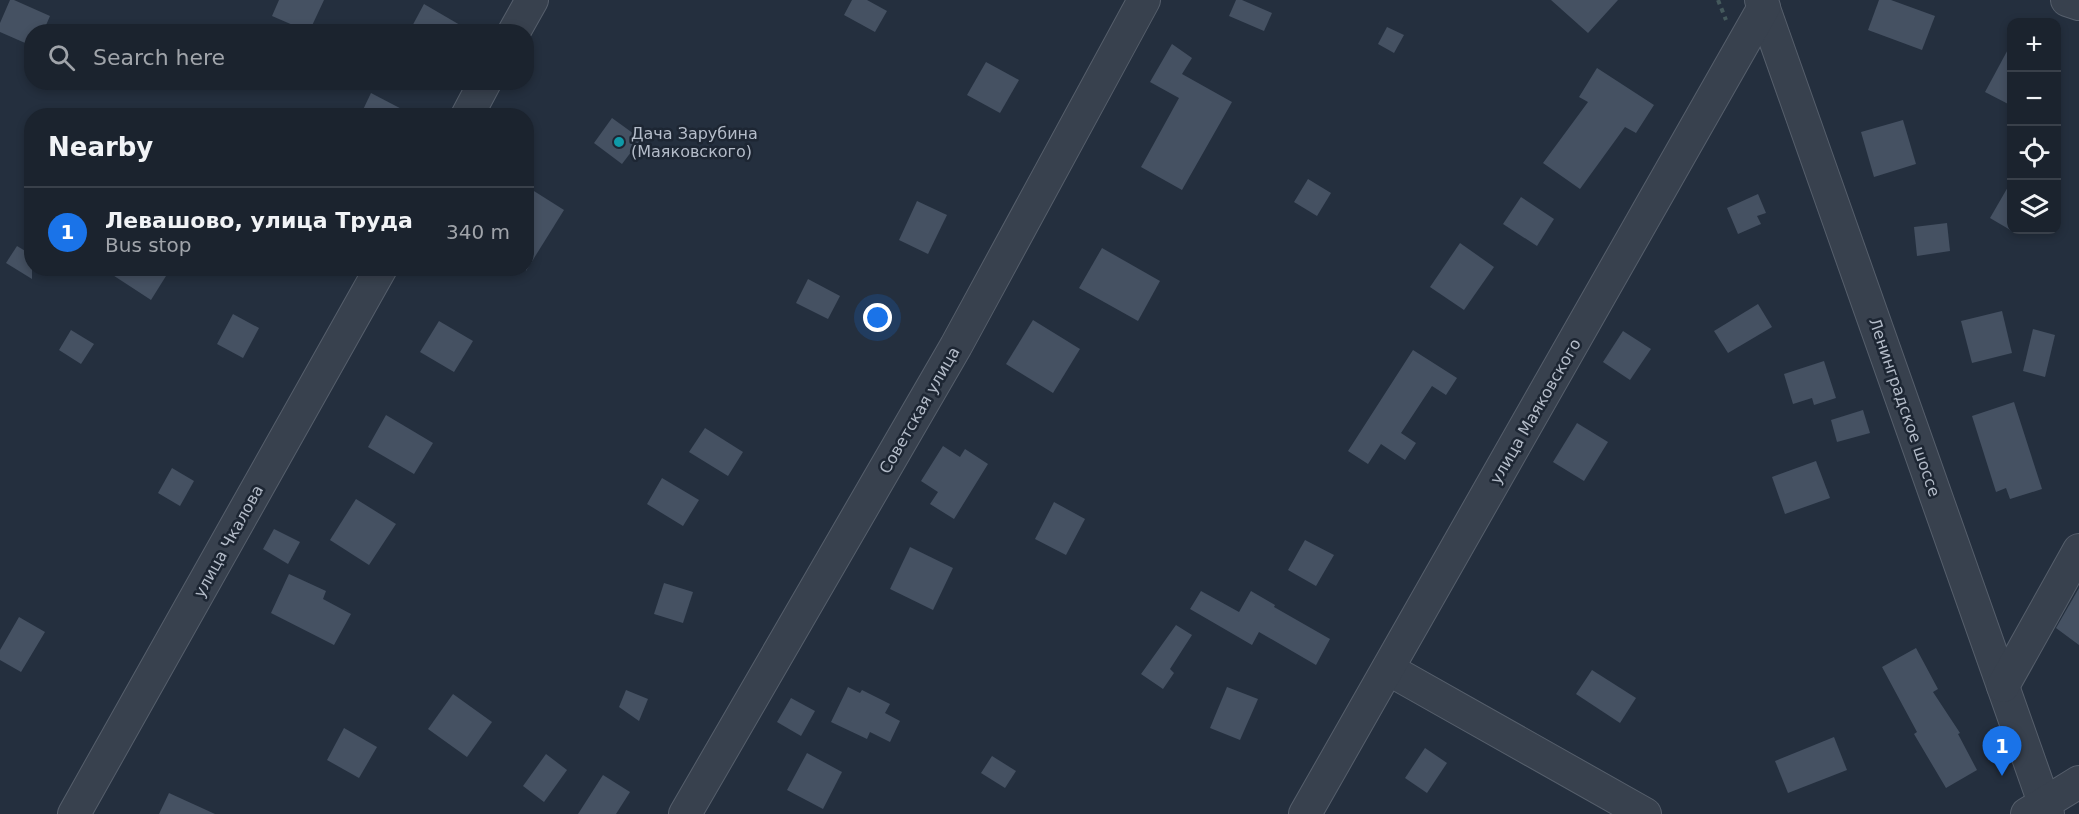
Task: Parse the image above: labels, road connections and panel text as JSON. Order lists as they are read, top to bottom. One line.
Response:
{"streets":{"street":["Ленинградское шоссе","Советская улица","улица Маяковского","улица Чкалова"]},"crossings":[["Ленинградское шоссе","улица Маяковского"]],"places":["Дача Зарубина (Маяковского)"],"page":{"map_buttons":["+","−"],"search":"Search here","heading":"Nearby","list":[{"mark":"1","name":"Левашово, улица Труда","note":"Bus stop","value":"340 m"}],"pins":"1"}}
